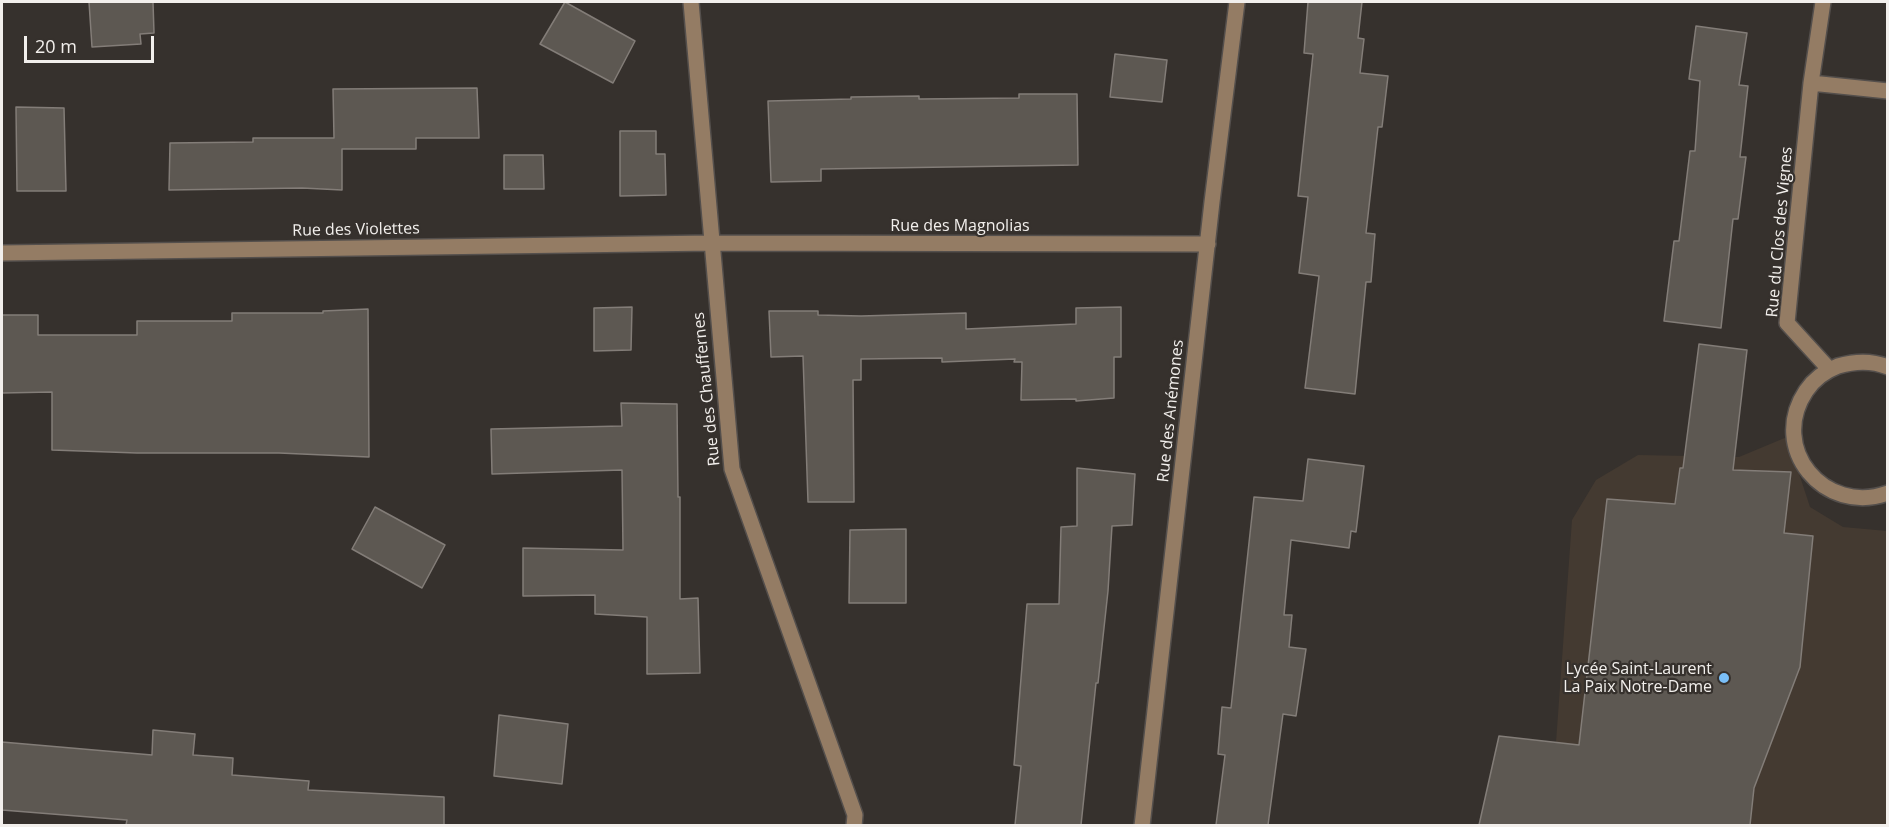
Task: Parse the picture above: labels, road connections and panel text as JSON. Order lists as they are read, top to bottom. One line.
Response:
{"streets":{"street":["Rue des Magnolias","Rue des Violettes","Rue du Clos des Vignes","Rue des Chauffernes","Rue des Anémones"]},"crossings":[["Rue des Magnolias","Rue des Violettes"],["Rue des Magnolias","Rue des Chauffernes"],["Rue des Magnolias","Rue des Anémones"],["Rue des Violettes","Rue des Chauffernes"]],"places":["Lycée Saint-Laurent La Paix Notre-Dame"],"scale_bar":"20 m"}
